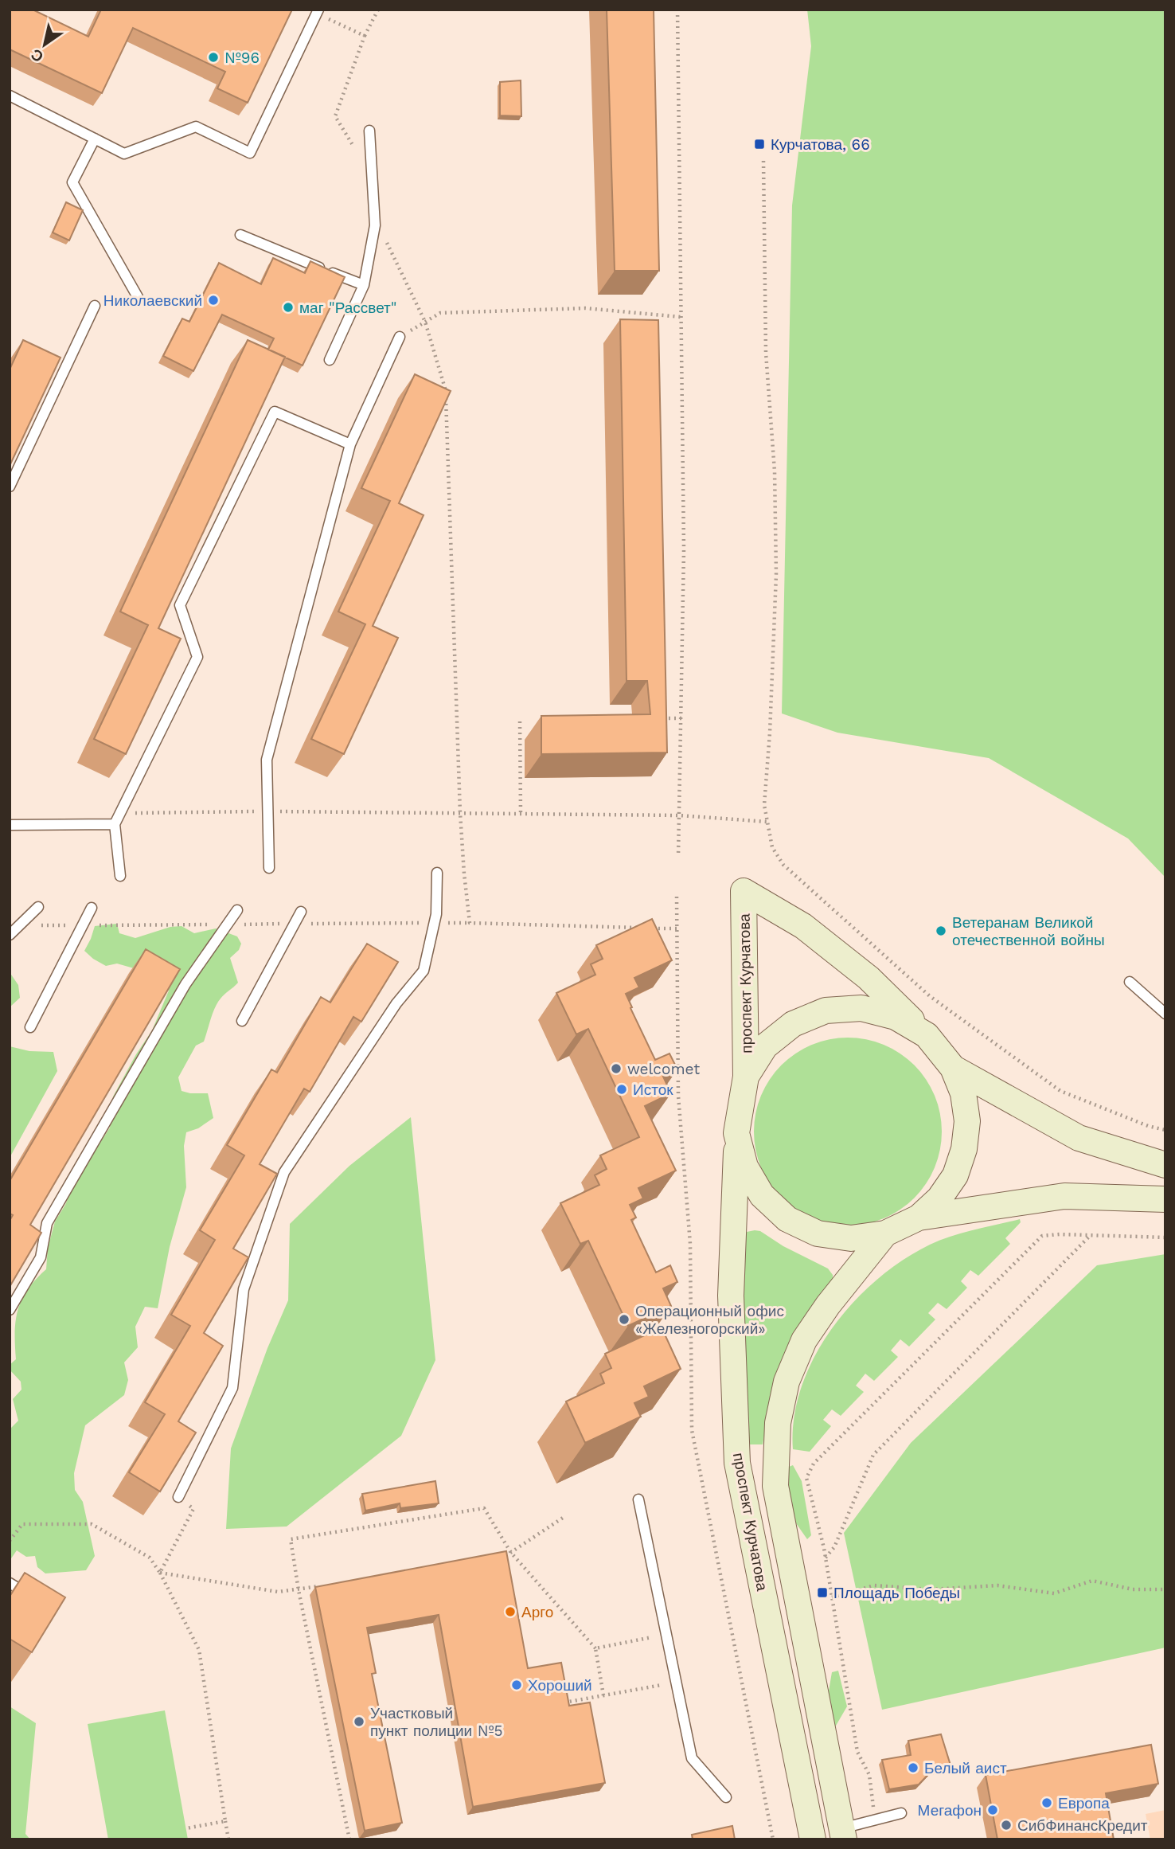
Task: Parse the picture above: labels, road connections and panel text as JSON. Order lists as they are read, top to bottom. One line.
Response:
{"streets":{"main road":["проспект Курчатова"]},"places":{"other":["№96","Николаевский","маг \"Рассвет\"","Ветеранам Великой отечественной войны","welcomet","Исток","Операционный офис «Железногорский»","Арго","Хороший","Участковый пункт полиции №5","Белый аист","Европа","Мегафон","СибФинансКредит"],"transit":["Курчатова, 66","Площадь Победы"]},"north":"bottom left"}
